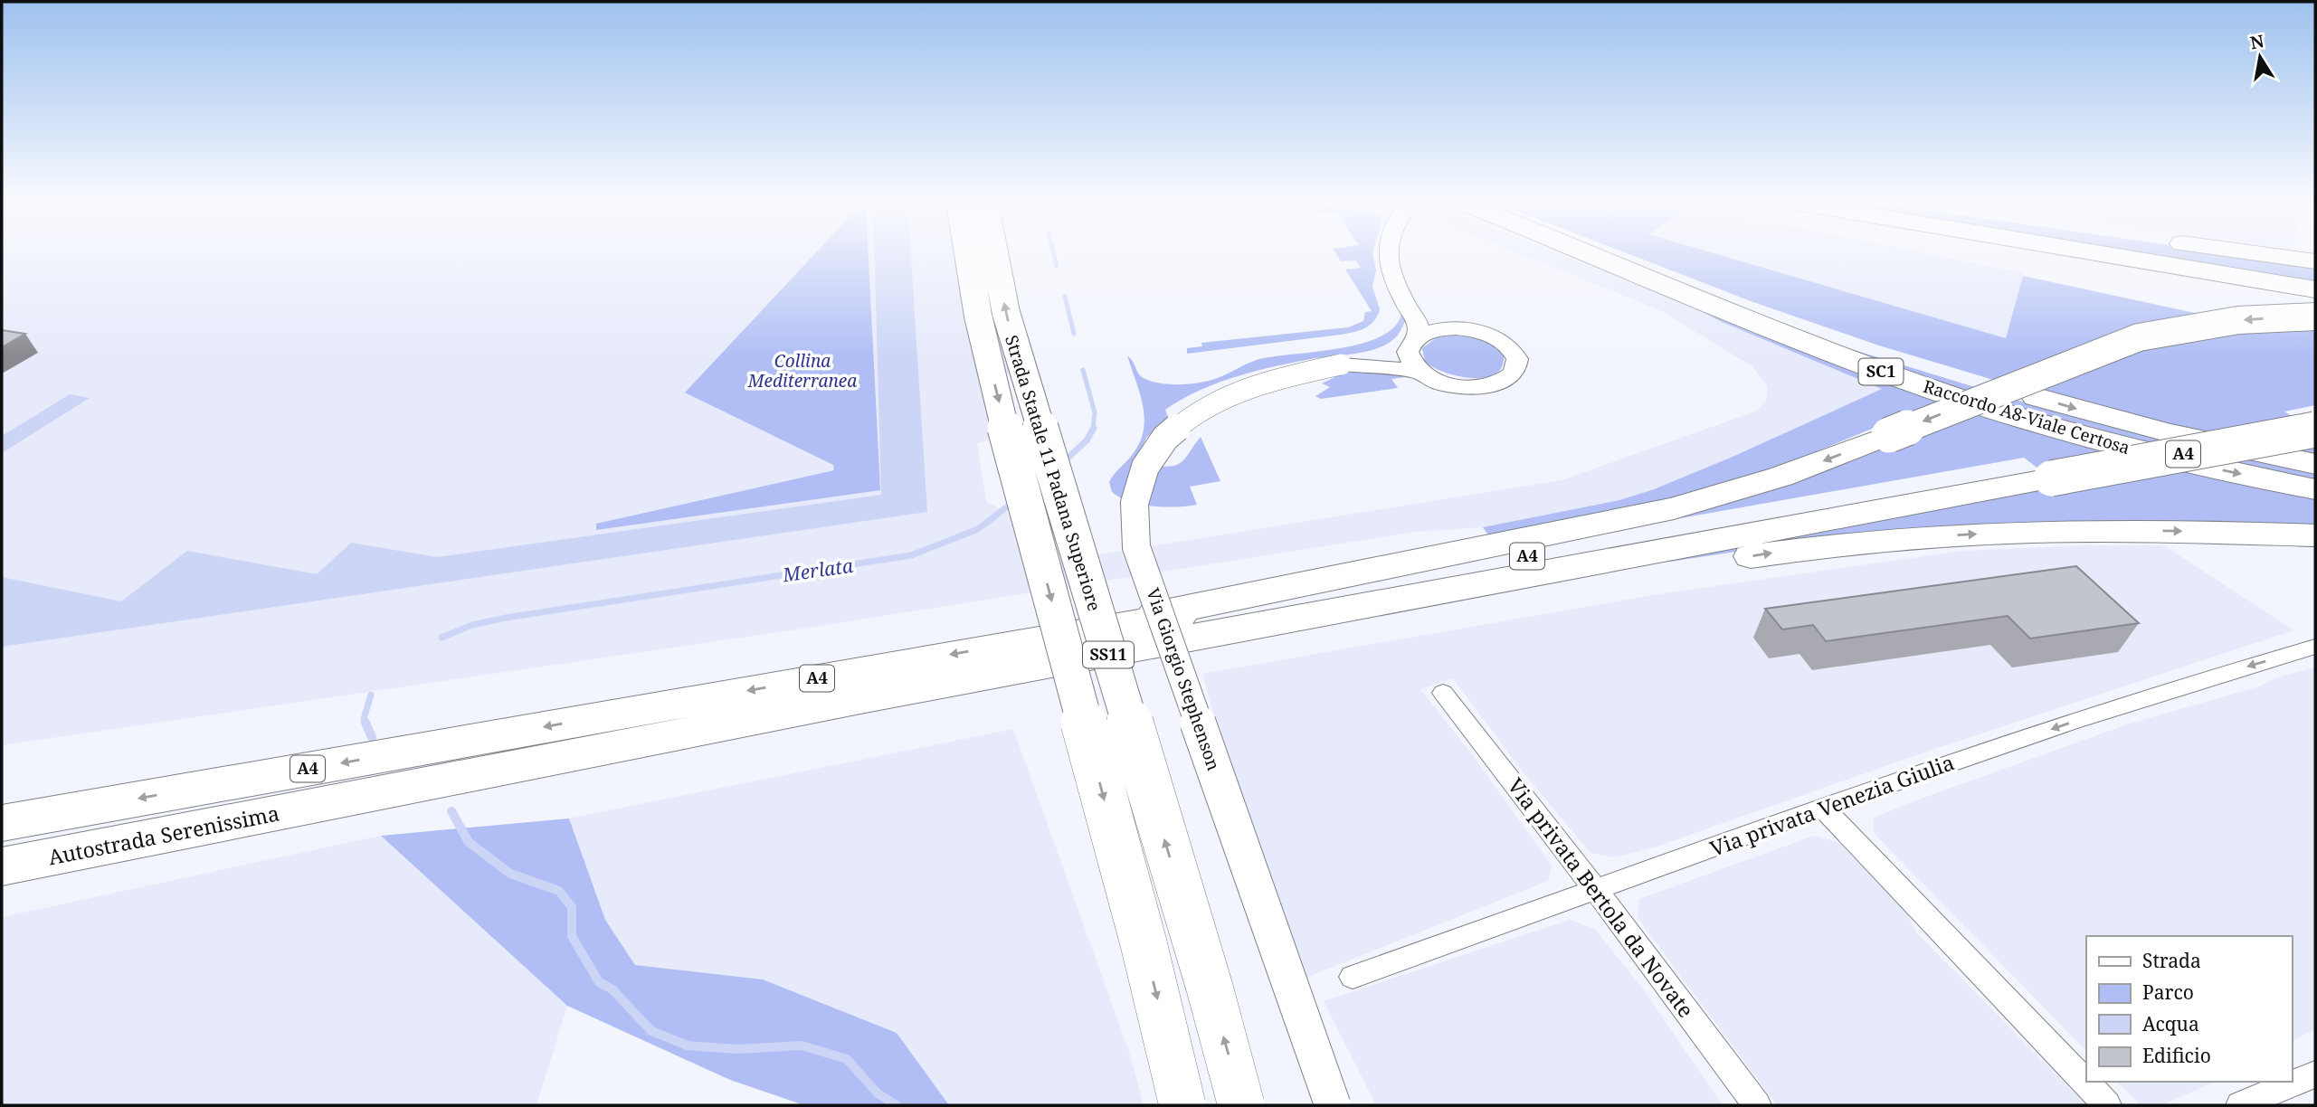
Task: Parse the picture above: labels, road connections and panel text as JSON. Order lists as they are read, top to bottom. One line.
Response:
{"streets":{"highway":["SC1","Raccordo A8-Viale Certosa","A4","Strada Statale 11 Padana Superiore","SS11","Autostrada Serenissima"],"street":["Via Giorgio Stephenson","Via privata Venezia Giulia","Via privata Bertola da Novate"]},"crossings":[["A4","Autostrada Serenissima"],["Via privata Venezia Giulia","Via privata Bertola da Novate"]],"one_way":["Via privata Venezia Giulia"],"water":["Merlata"],"parks":["Collina Mediterranea"],"legend":["Strada","Parco","Acqua","Edificio"],"north":"top"}
